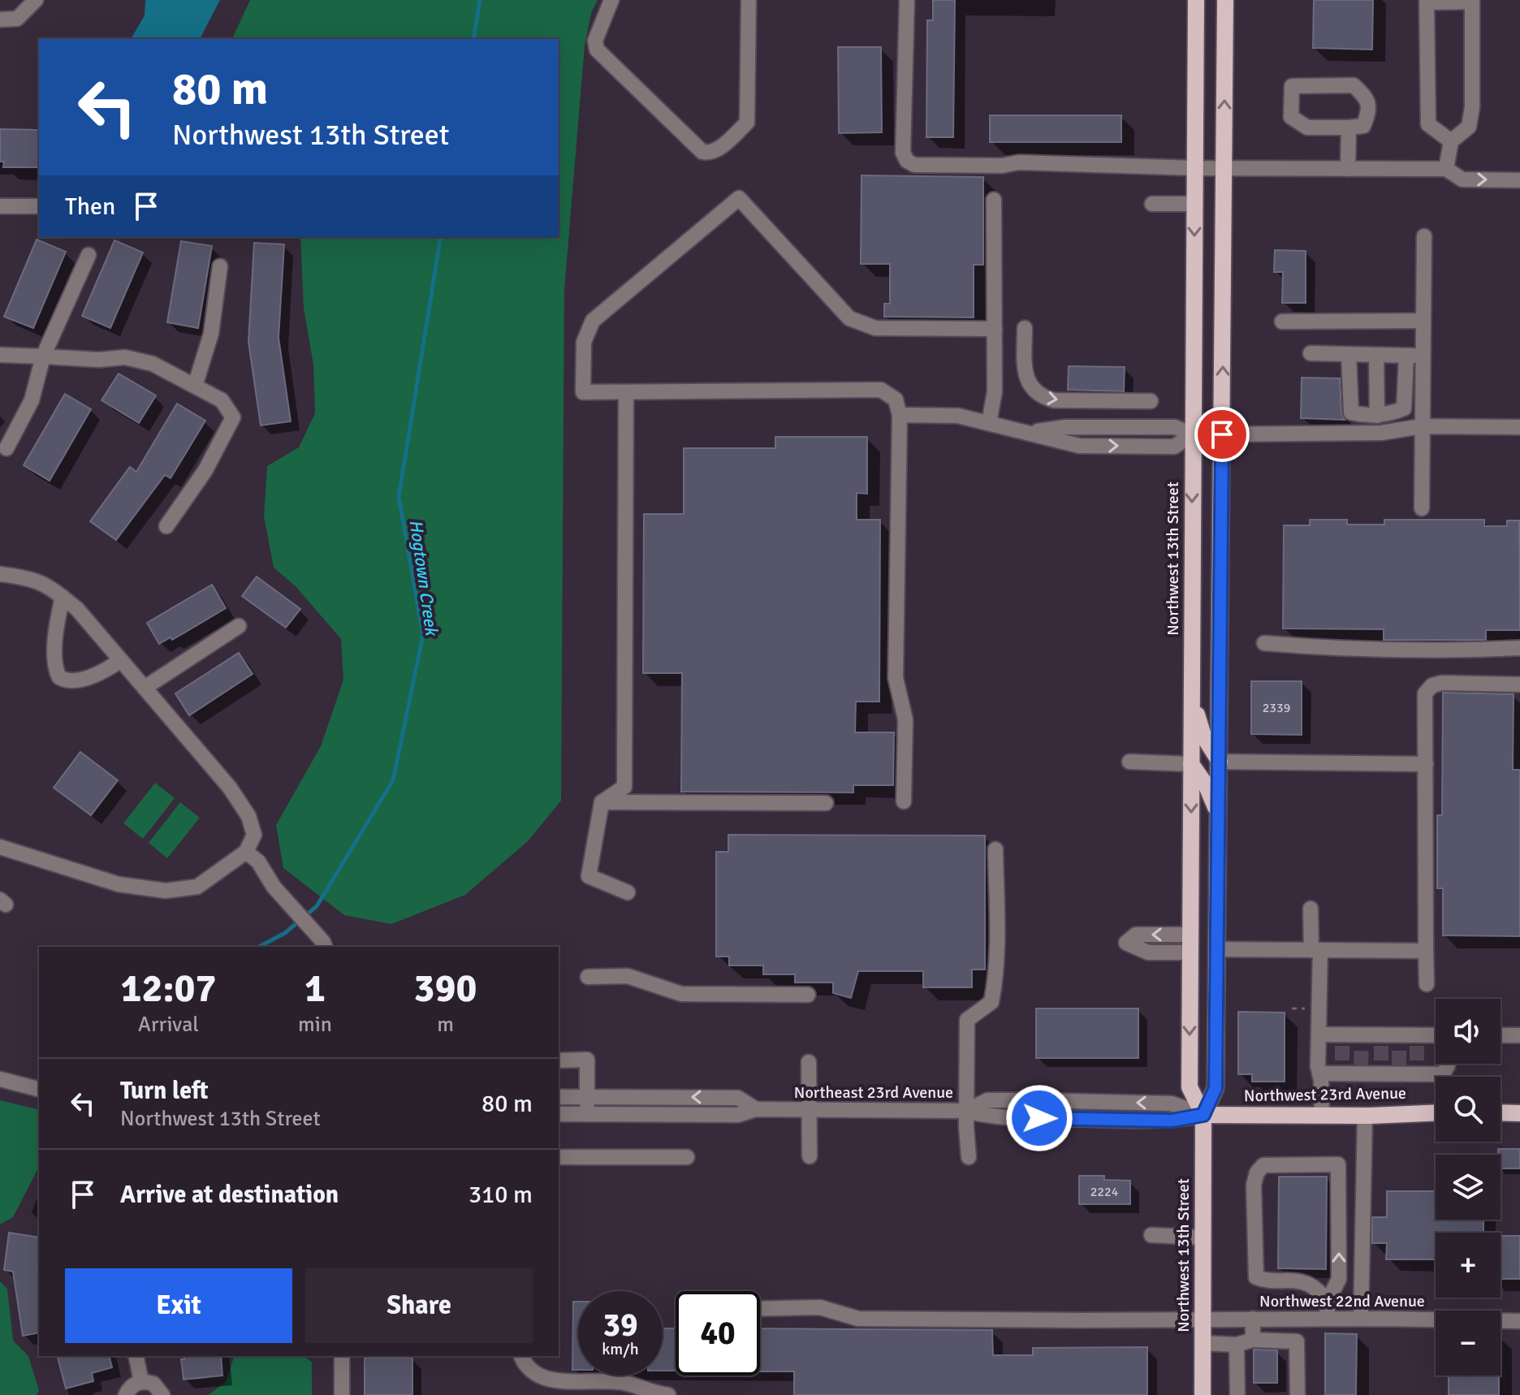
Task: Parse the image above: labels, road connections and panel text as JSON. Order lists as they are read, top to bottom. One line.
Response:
{"streets":{"main road":["Northwest 13th Street","Northwest 23rd Avenue"],"street":["Northeast 23rd Avenue","Northwest 22nd Avenue"]},"crossings":[["Northwest 13th Street","Northwest 23rd Avenue"],["Northwest 13th Street","Northwest 22nd Avenue"],["Northeast 23rd Avenue","Northwest 23rd Avenue"]],"water":["Hogtown Creek"],"house_numbers":["2339","2224"],"page":{"turn":["80 m","Northwest 13th Street"],"then":"Then","eta":["12:07","Arrival","1","min","390","m"],"map_buttons":["+","−"],"list":[{"name":"Turn left","note":"Northwest 13th Street","value":"80 m"},{"name":"Arrive at destination","value":"310 m"}],"buttons":["Exit","Share"],"speed":"39 km/h","limit":"40"}}
